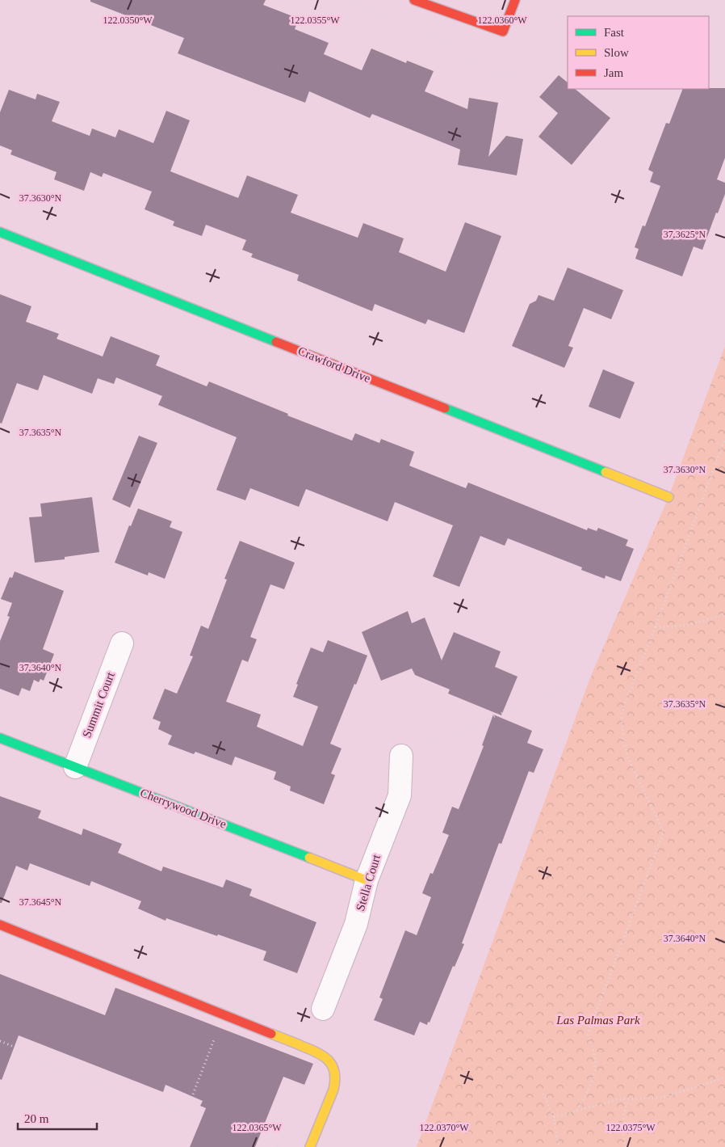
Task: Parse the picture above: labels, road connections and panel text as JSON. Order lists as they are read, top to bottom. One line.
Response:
{"streets":{"street":["Crawford Drive","Summit Court","Cherrywood Drive","Stella Court"]},"crossings":[["Summit Court","Cherrywood Drive"],["Cherrywood Drive","Stella Court"]],"parks":["Las Palmas Park"],"legend":["Fast","Slow","Jam"],"scale_bar":"20 m","coordinates":["122.0360°W","122.0350°W","122.0355°W","37.3630°N","37.3625°N","37.3635°N","37.3640°N","37.3645°N","122.0365°W","122.0370°W","122.0375°W"]}
